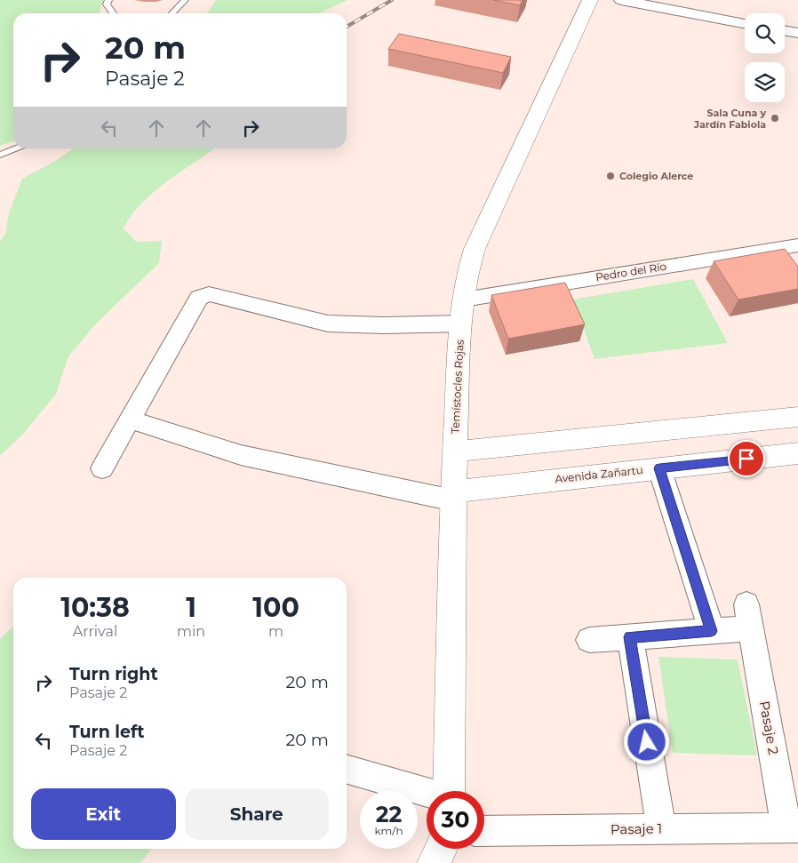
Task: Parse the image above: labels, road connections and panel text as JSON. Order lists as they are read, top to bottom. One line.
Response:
{"streets":{"street":["Pedro del Río","Temístocles Rojas","Avenida Zañartu","Pasaje 2","Pasaje 1"]},"crossings":[["Pedro del Río","Temístocles Rojas"],["Temístocles Rojas","Avenida Zañartu"],["Pasaje 2","Pasaje 1"]],"places":["Sala Cuna y Jardín Fabiola","Colegio Alerce"],"page":{"turn":["20 m","Pasaje 2"],"eta":["10:38","Arrival","1","min","100","m"],"list":[{"name":"Turn right","note":"Pasaje 2","value":"20 m"},{"name":"Turn left","note":"Pasaje 2","value":"20 m"}],"buttons":["Exit","Share"],"speed":"22 km/h","limit":"30"}}
